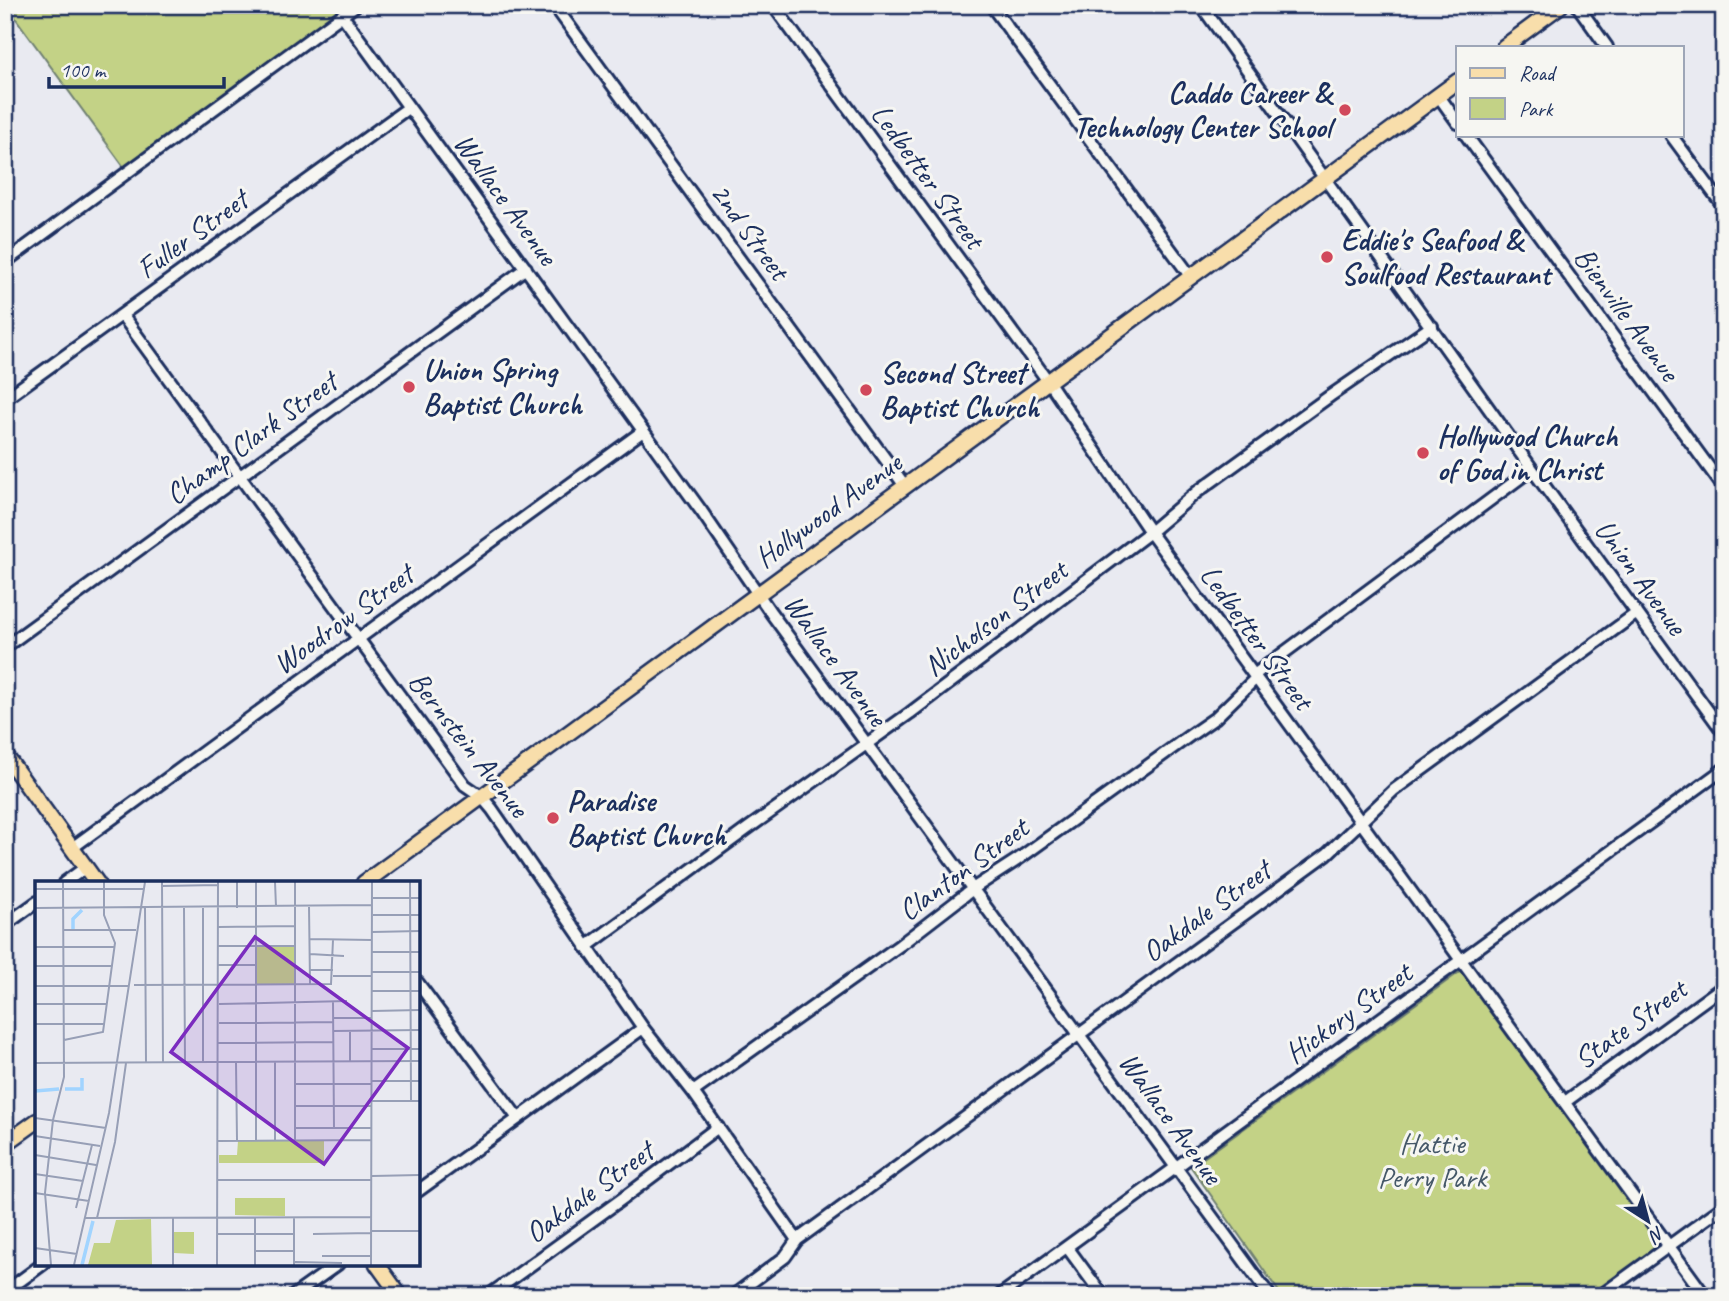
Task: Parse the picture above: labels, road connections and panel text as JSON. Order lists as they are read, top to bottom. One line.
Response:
{"streets":{"main road":["Hollywood Avenue"],"street":["Ledbetter Street","Wallace Avenue","2nd Street","Fuller Street","Bienville Avenue","Champ Clark Street","Union Avenue","Nicholson Street","Woodrow Street","Bernstein Avenue","Clanton Street","Oakdale Street","Hickory Street","State Street"]},"crossings":[["Ledbetter Street","Hollywood Avenue"],["Ledbetter Street","Nicholson Street"],["Ledbetter Street","Clanton Street"],["Ledbetter Street","Oakdale Street"],["Ledbetter Street","Hickory Street"],["Ledbetter Street","State Street"],["Wallace Avenue","Fuller Street"],["Wallace Avenue","Champ Clark Street"],["Wallace Avenue","Hollywood Avenue"],["Wallace Avenue","Nicholson Street"],["Wallace Avenue","Woodrow Street"],["Wallace Avenue","Clanton Street"],["Wallace Avenue","Oakdale Street"],["Wallace Avenue","Hickory Street"],["2nd Street","Hollywood Avenue"],["Fuller Street","Bernstein Avenue"],["Champ Clark Street","Bernstein Avenue"],["Hollywood Avenue","Union Avenue"],["Hollywood Avenue","Bernstein Avenue"],["Union Avenue","Nicholson Street"],["Union Avenue","Clanton Street"],["Union Avenue","Oakdale Street"],["Nicholson Street","Bernstein Avenue"],["Woodrow Street","Bernstein Avenue"],["Bernstein Avenue","Clanton Street"],["Bernstein Avenue","Oakdale Street"]],"parks":["Hattie Perry Park"],"places":["Caddo Career & Technology Center School","Eddie's Seafood & Soulfood Restaurant","Union Spring Baptist Church","Second Street Baptist Church","Hollywood Church of God in Christ","Paradise Baptist Church"],"legend":["Road","Park"],"scale_bar":"100 m","north":"bottom right"}
